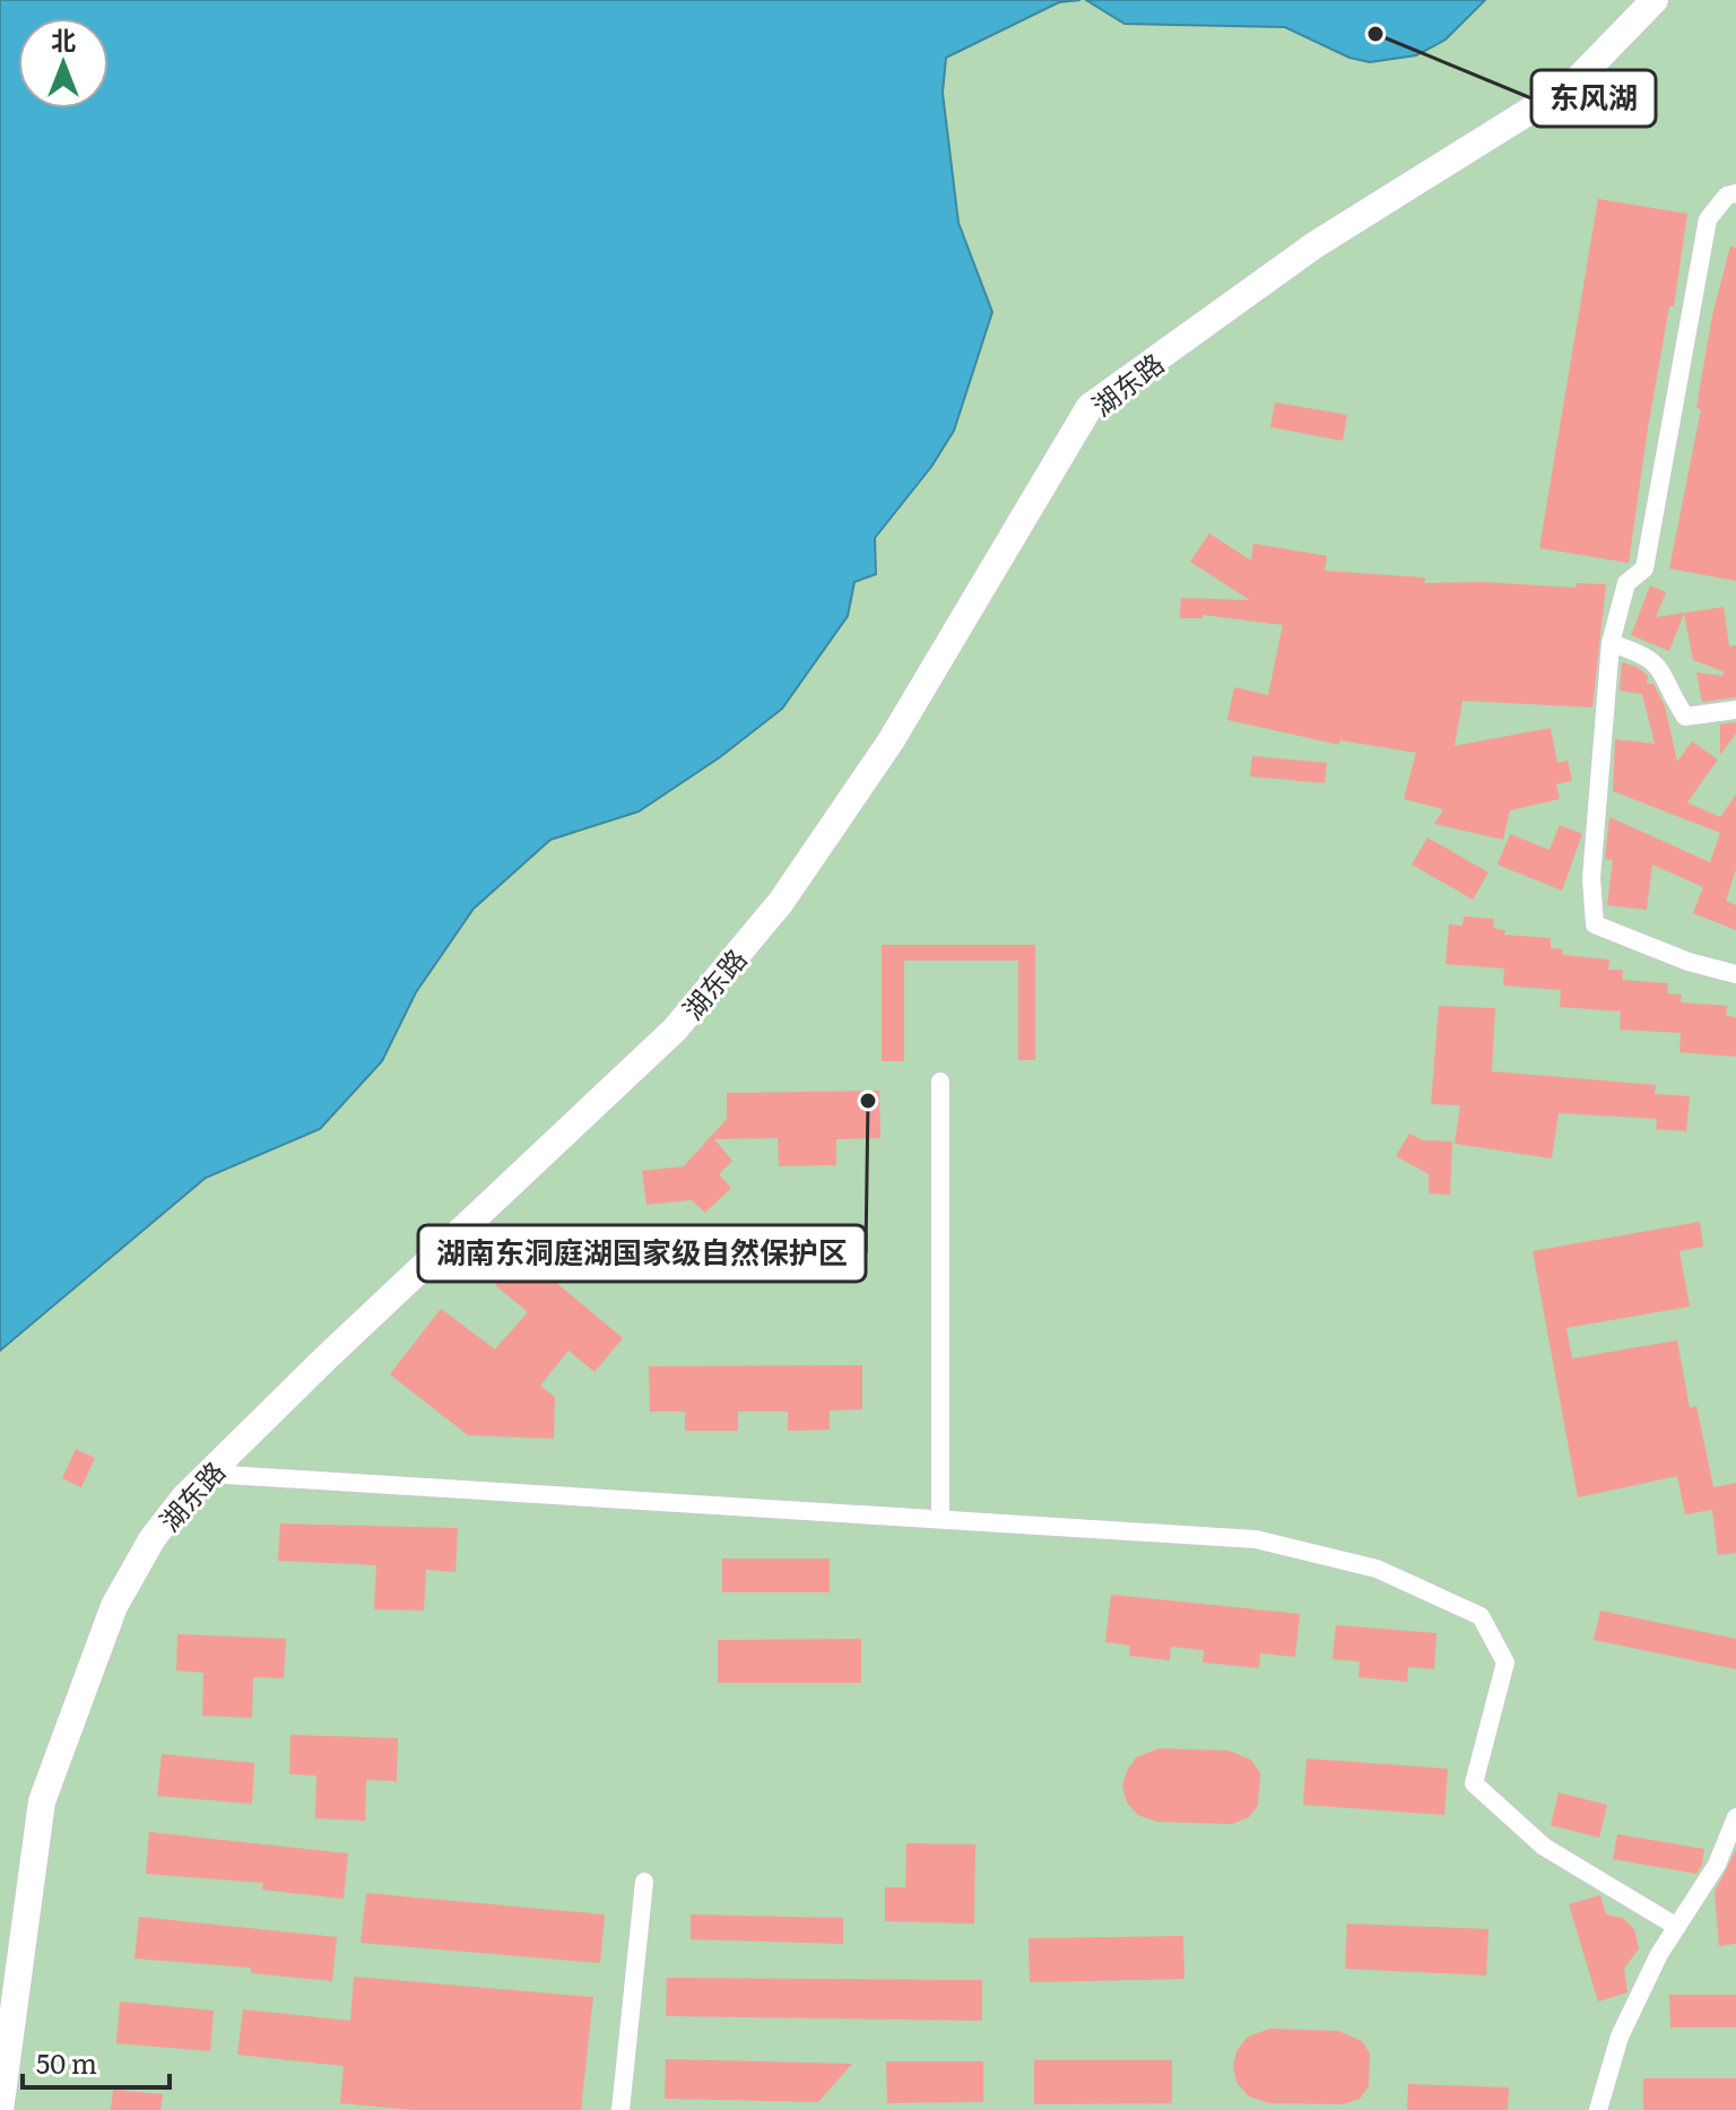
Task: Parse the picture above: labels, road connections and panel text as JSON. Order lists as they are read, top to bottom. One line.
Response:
{"streets":{"street":["湖东路"]},"places":["东风湖","湖南东洞庭湖国家级自然保护区"],"scale_bar":"50 m","north":"top"}
